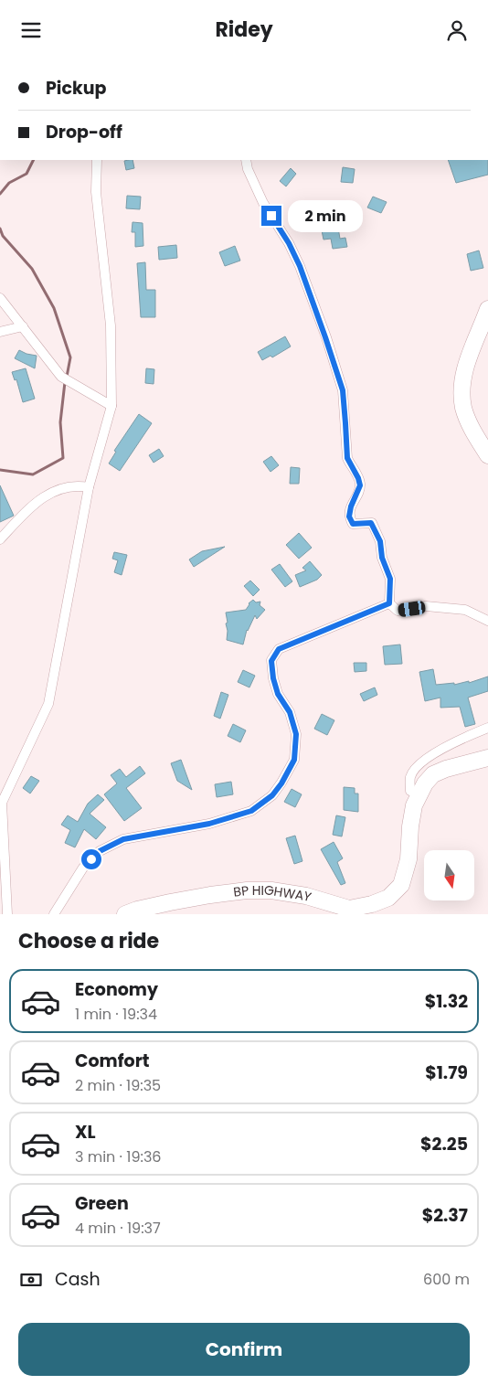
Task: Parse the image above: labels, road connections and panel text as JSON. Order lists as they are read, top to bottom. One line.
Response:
{"streets":{"highway":["BP HIGHWAY"]},"north":"bottom","page":{"header":"Ridey","banner":["Pickup","Drop-off"],"bubble":"2 min","heading":"Choose a ride","list":[{"name":"Economy","note":"1 min · 19:34","value":"$1.32"},{"name":"Comfort","note":"2 min · 19:35","value":"$1.79"},{"name":"XL","note":"3 min · 19:36","value":"$2.25"},{"name":"Green","note":"4 min · 19:37","value":"$2.37"}],"pay":["Cash","600 m"],"buttons":"Confirm"}}
